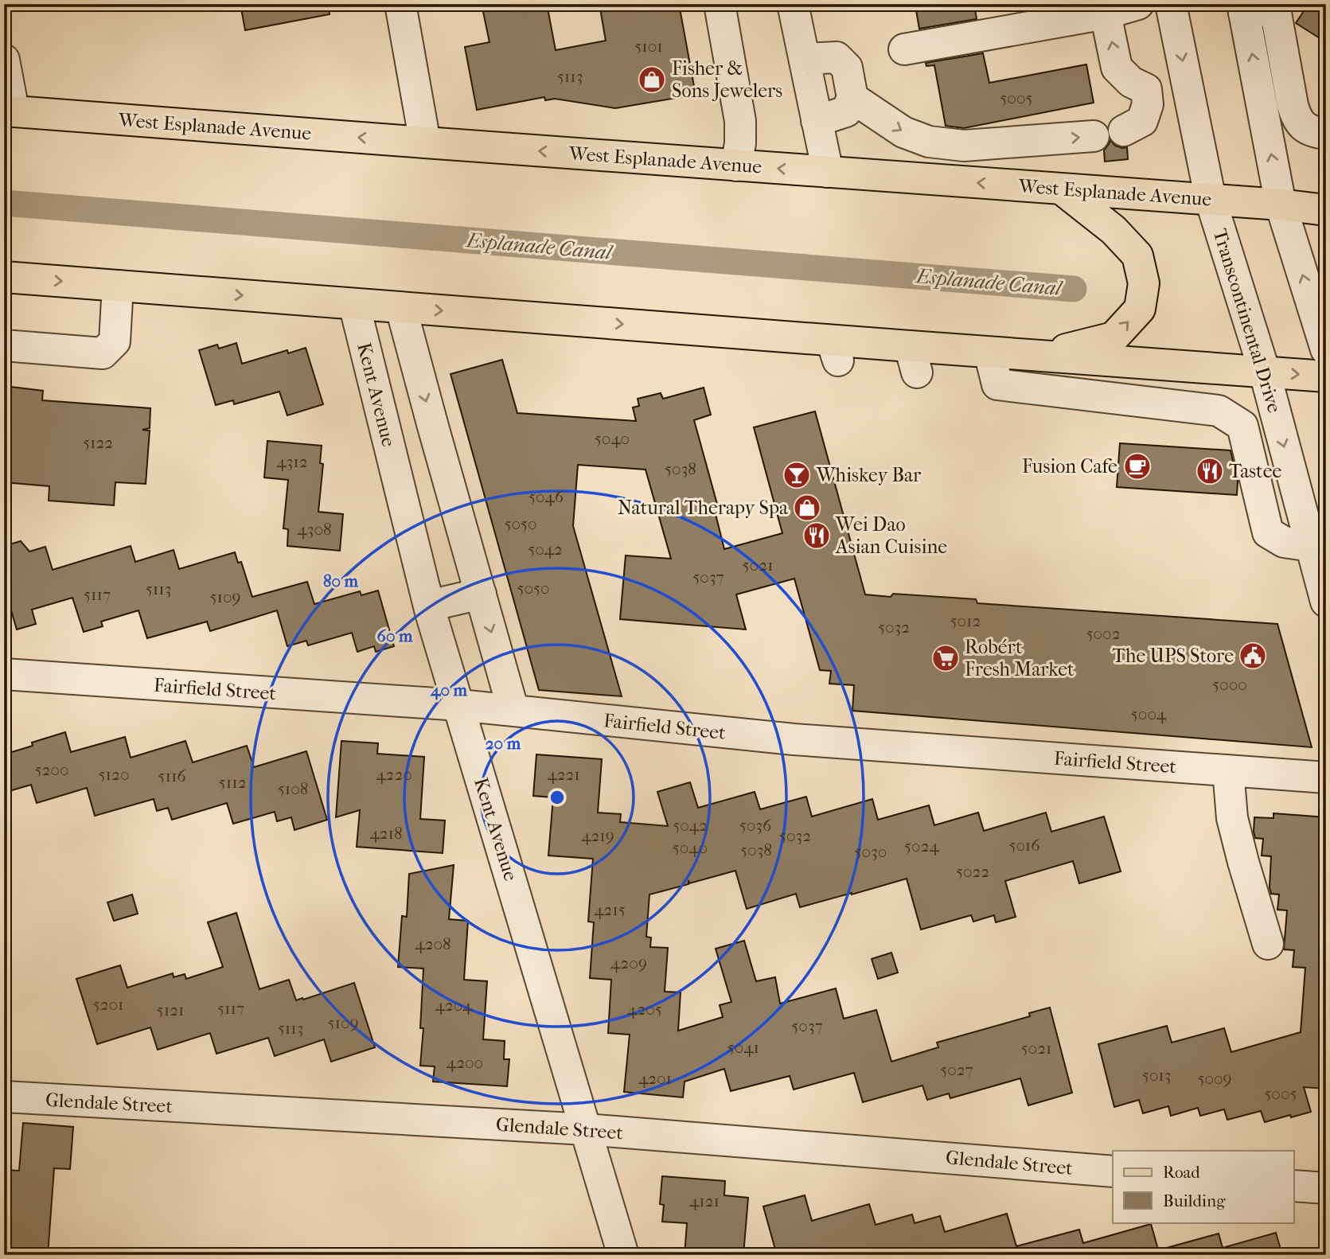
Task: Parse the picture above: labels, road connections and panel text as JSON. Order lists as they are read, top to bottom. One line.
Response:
{"streets":{"main road":["West Esplanade Avenue"],"street":["Transcontinental Drive","Kent Avenue","Fairfield Street","Glendale Street"]},"crossings":[["West Esplanade Avenue","Transcontinental Drive"],["Kent Avenue","Fairfield Street"],["Kent Avenue","Glendale Street"]],"water":["Esplanade Canal"],"places":{"shop":["Fisher & Sons Jewelers","Natural Therapy Spa"],"cafe":["Fusion Cafe"],"restaurant":["Tastee","Wei Dao Asian Cuisine"],"bar":["Whiskey Bar"],"public building":["The UPS Store"],"supermarket":["Robért Fresh Market"]},"house_numbers":["5101","5113","5005","5040","5122","4312","5038","5046","5050","4308","5042","5021","5037","5050","5113","5117","5109","5012","5032","5002","5000","5004","5200","5120","4220","4221","5116","5112","5108","5042","5036","4218","4219","5032","5016","5024","5040","5038","5030","5022","4215","4208","4209","5201","4204","5117","4205","5121","5109","5037","5113","5041","5021","4200","5027","5013","4201","5009","5005","4121"],"legend":["Road","Building"],"rings":["80 m","60 m","40 m","20 m"]}
